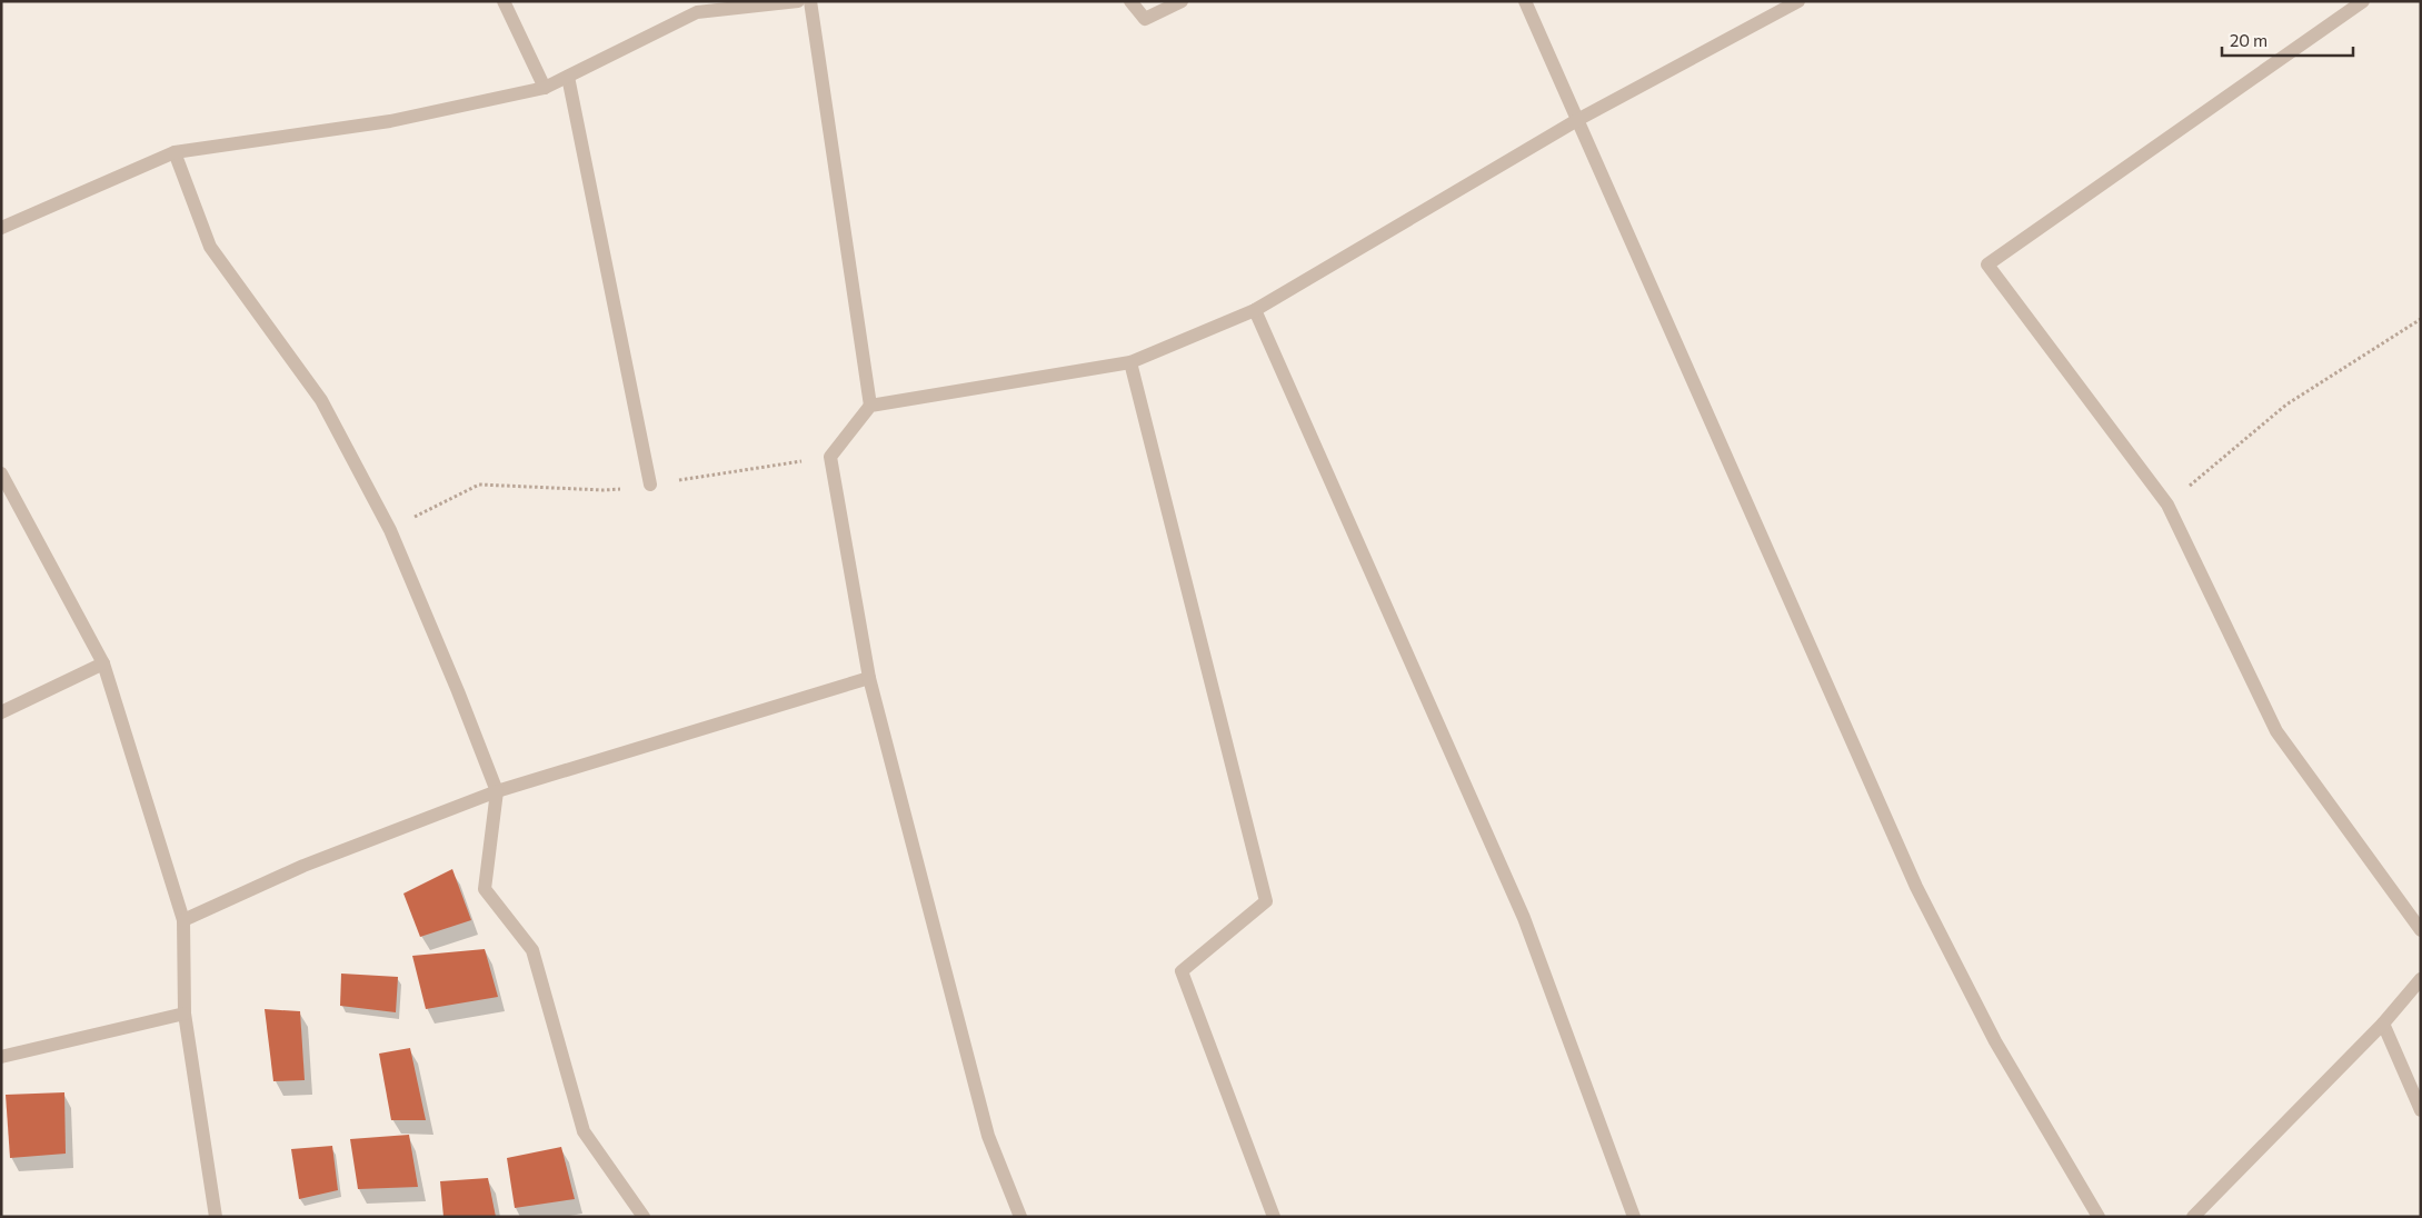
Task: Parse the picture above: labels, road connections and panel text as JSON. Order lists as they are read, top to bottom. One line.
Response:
{"scale_bar":"20 m"}
